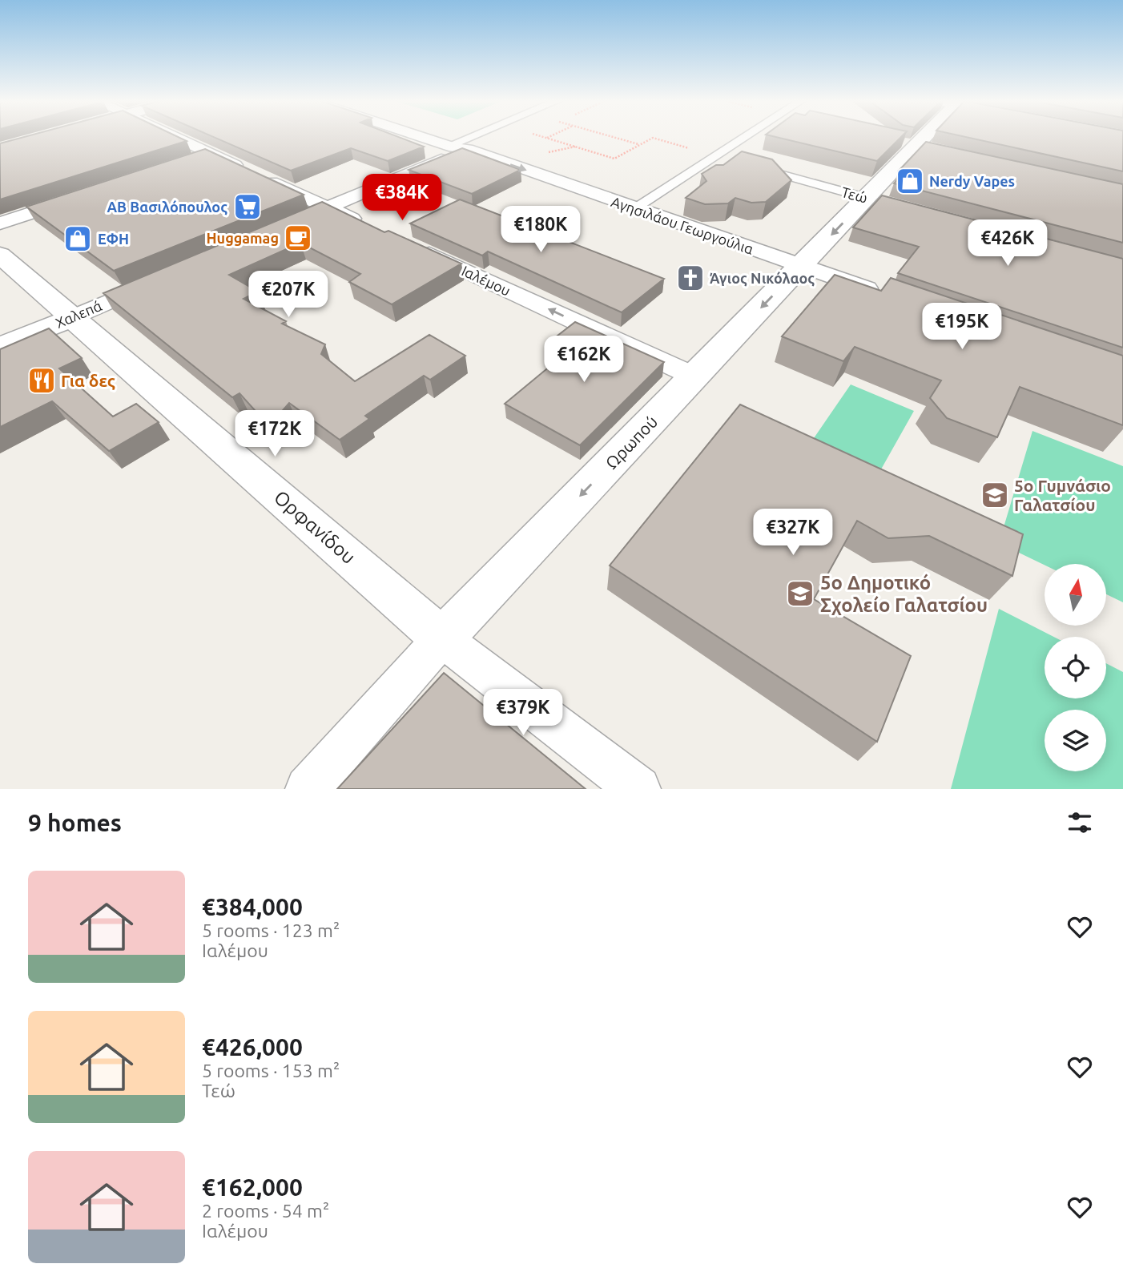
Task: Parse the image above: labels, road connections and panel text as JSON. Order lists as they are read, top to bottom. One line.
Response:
{"streets":{"street":["Τεώ","Αγησιλάου Γεωργούλια","Ιαλέμου","Χαλεπά","Ωρωπού","Ορφανίδου"]},"crossings":[["Τεώ","Ωρωπού"],["Αγησιλάου Γεωργούλια","Ωρωπού"],["Ιαλέμου","Ωρωπού"],["Χαλεπά","Ορφανίδου"],["Ωρωπού","Ορφανίδου"]],"one_way":["Αγησιλάου Γεωργούλια","Ιαλέμου","Ωρωπού"],"places":{"shop":["Nerdy Vapes","ΕΦΗ"],"supermarket":["ΑΒ Βασιλόπουλος"],"cafe":["Huggamag"],"church":["Άγιος Νικόλαος"],"restaurant":["Για δες"],"school or university":["5ο Γυμνάσιο Γαλατσίου","5ο Δημοτικό Σχολείο Γαλατσίου"]},"north":"top","page":{"price":["€384K","€180K","€426K","€207K","€195K","€162K","€172K","€327K","€379K"],"heading":"9 homes","list":[{"name":"€384,000","note":"5 rooms · 123 m² · Ιαλέμου"},{"name":"€426,000","note":"5 rooms · 153 m² · Τεώ"},{"name":"€162,000","note":"2 rooms · 54 m² · Ιαλέμου"}]}}
